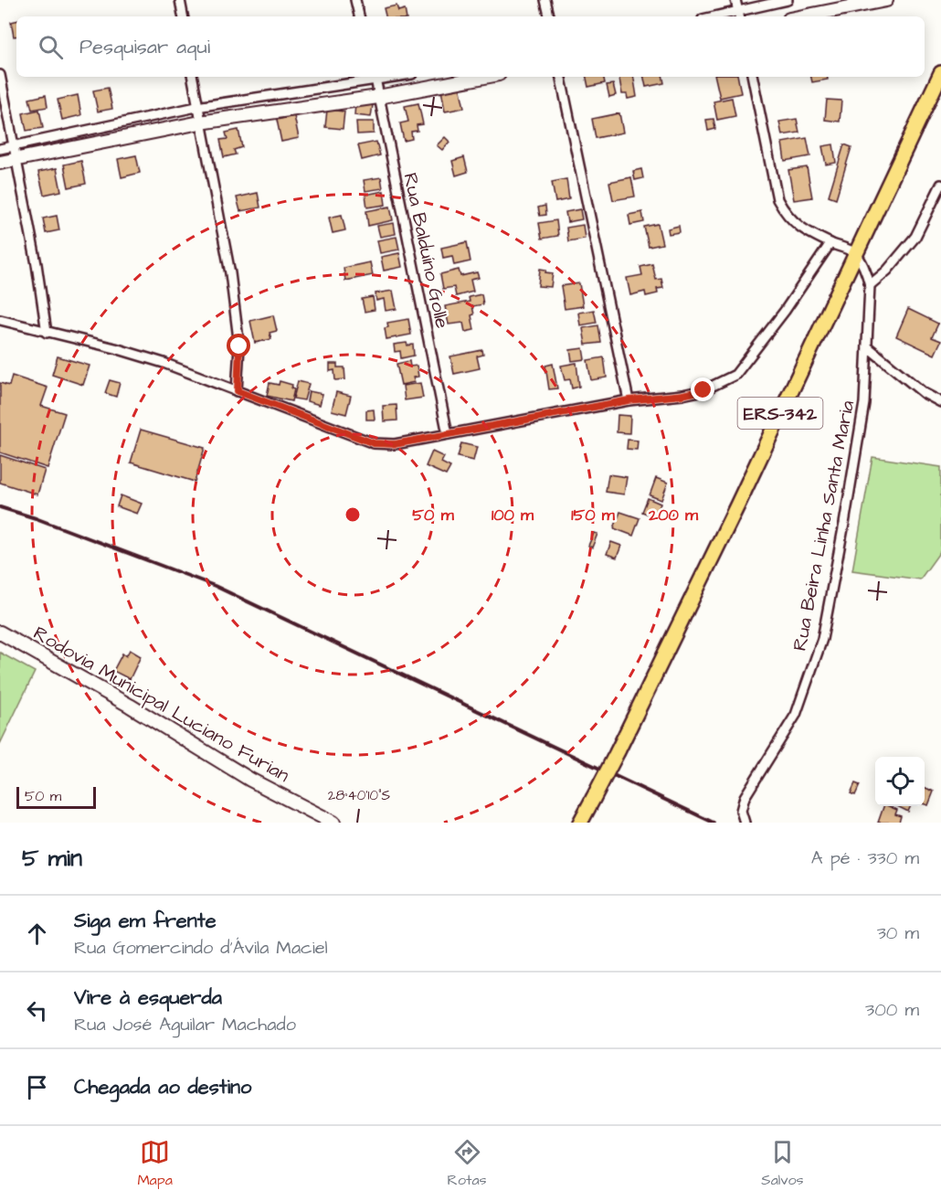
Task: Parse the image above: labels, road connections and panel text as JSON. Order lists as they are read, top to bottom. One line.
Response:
{"streets":{"main road":["ERS-342"],"street":["Rua Balduíno Golle","Rua Beira Linha Santa Maria","Rodovia Municipal Luciano Furian"]},"crossings":[["ERS-342","Rua Beira Linha Santa Maria"]],"scale_bar":"50 m","page":{"search":"Pesquisar aqui","scale":"50 m","heading":["5 min","A pé · 330 m"],"list":[["Siga em frente","Rua Gomercindo d'Ávila Maciel","30 m"],["Vire à esquerda","Rua José Aguilar Machado","300 m"],"Chegada ao destino"],"nav":["Mapa","Rotas","Salvos"]},"coordinates":["28°40'10\"S"],"rings":["50 m","100 m","150 m","200 m"]}
